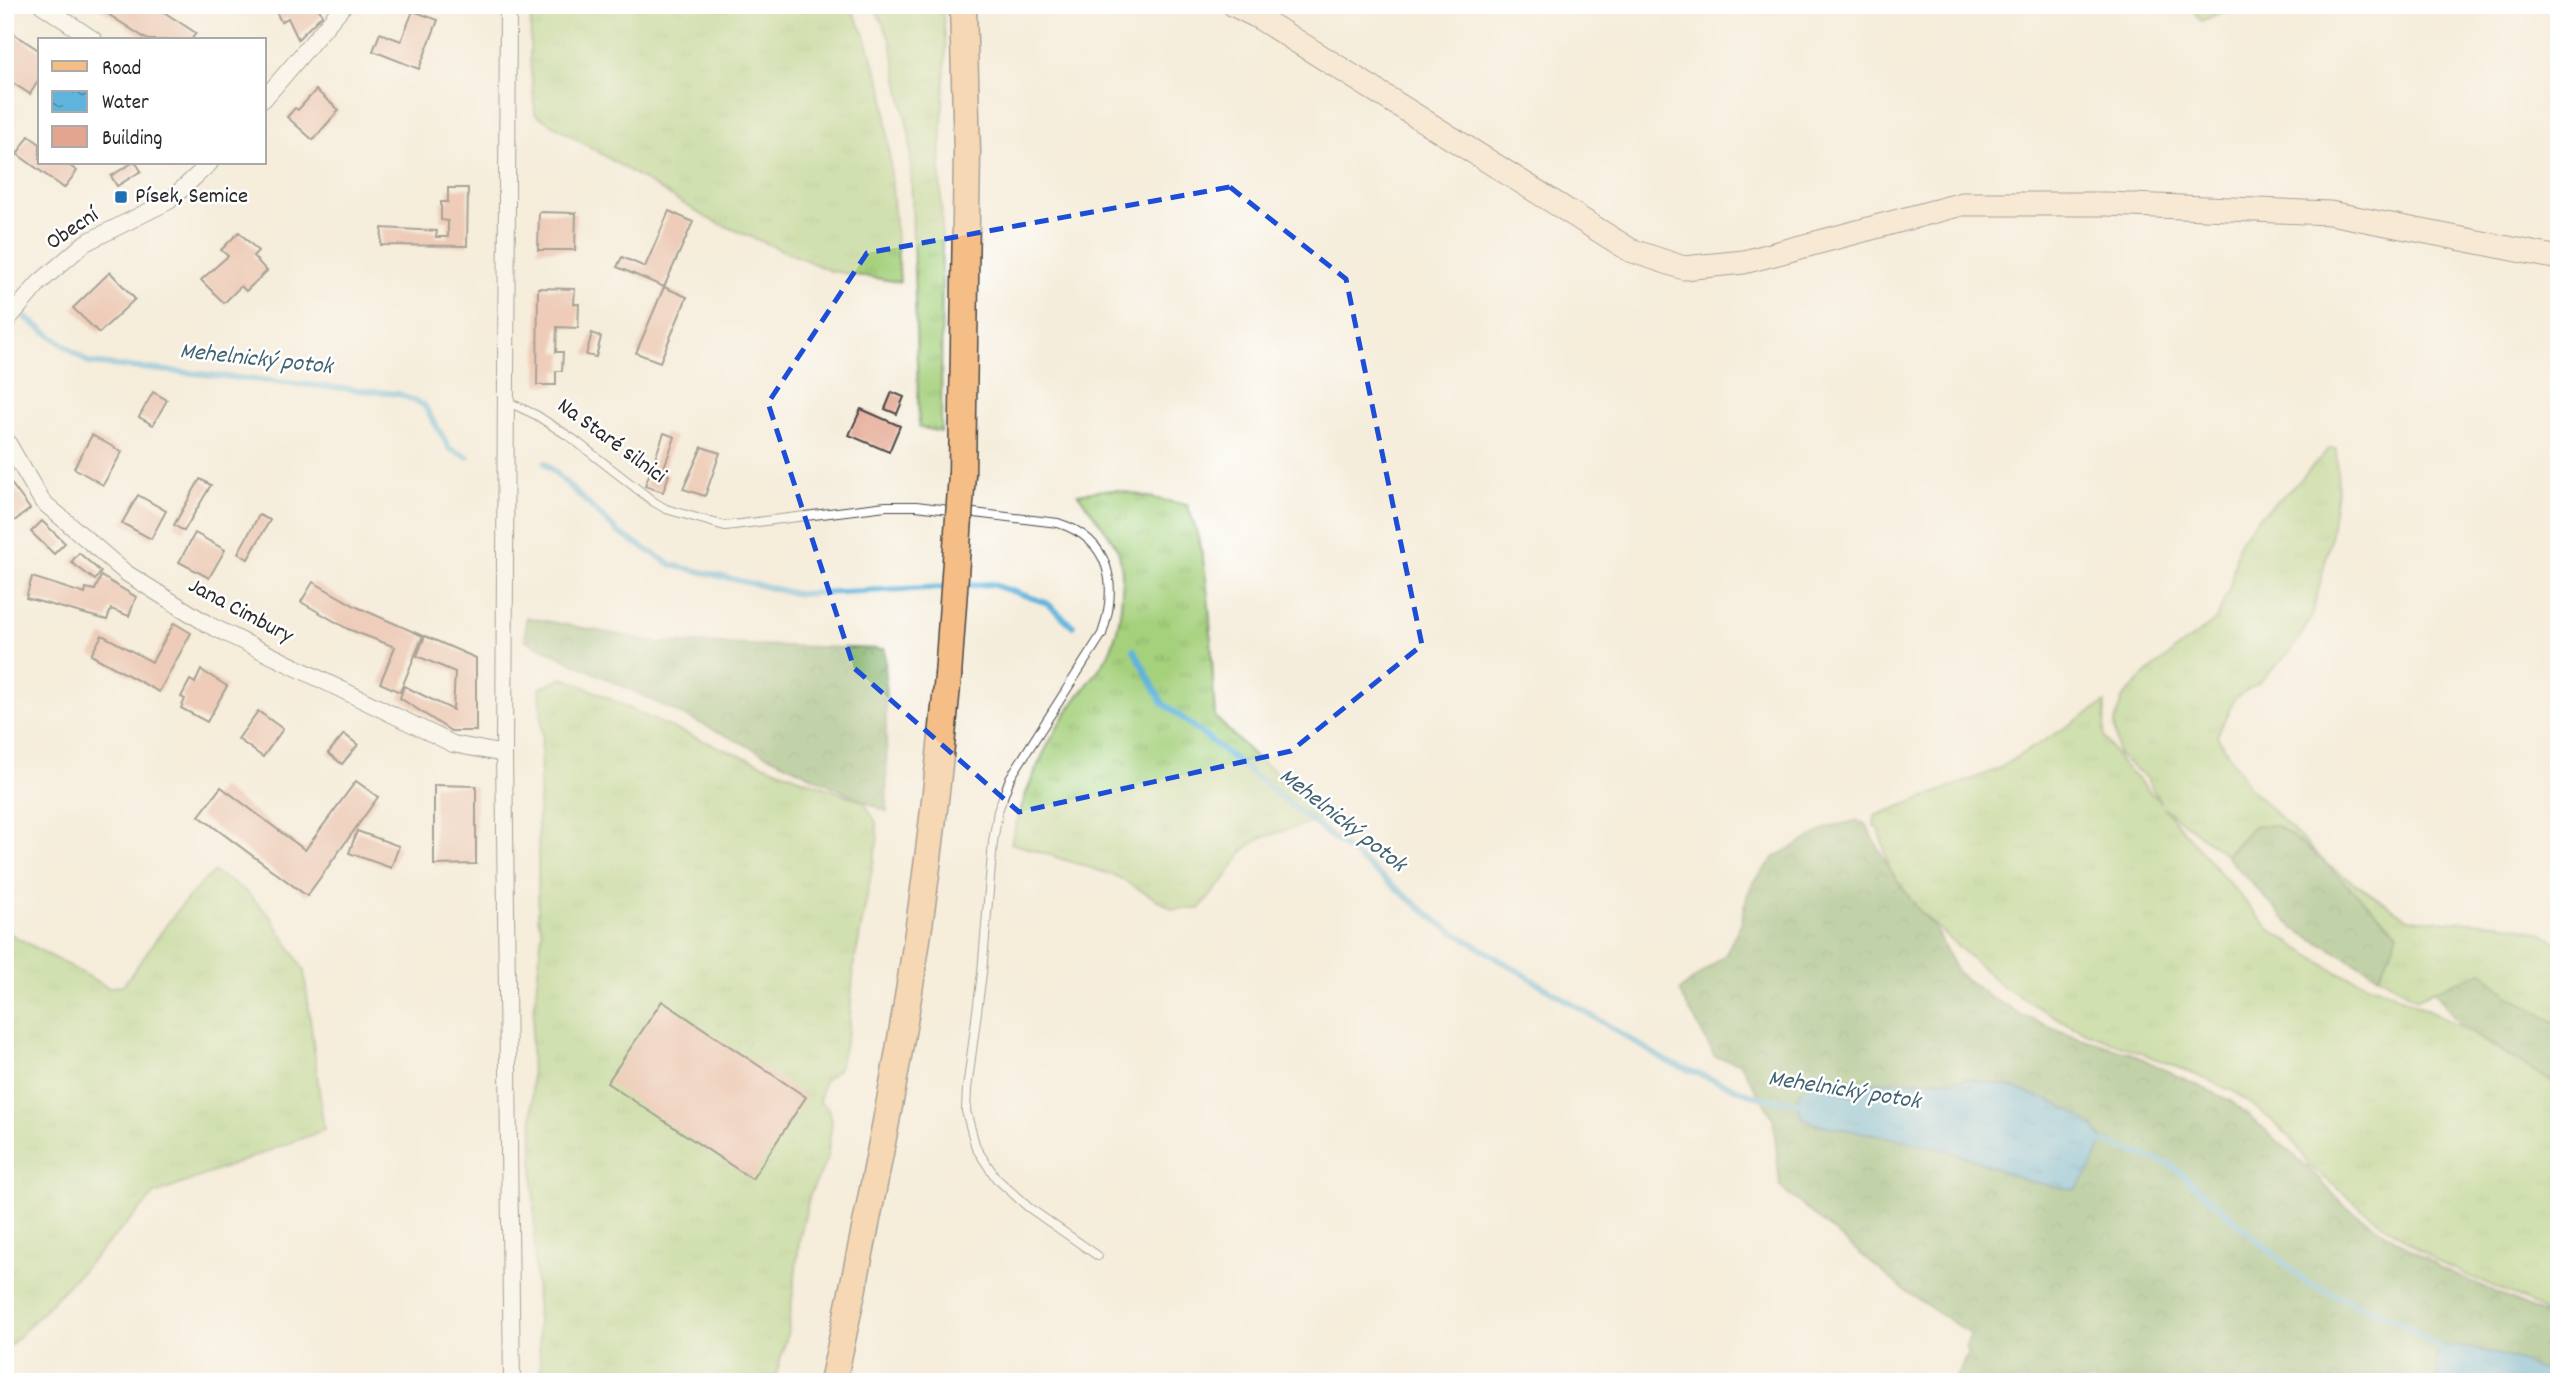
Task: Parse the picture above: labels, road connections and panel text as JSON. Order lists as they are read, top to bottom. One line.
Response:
{"streets":{"street":["Obecní","Jana Cimbury"],"lane":["Na Staré silnici"]},"water":["Mehelnický potok"],"places":{"transit":["Písek, Semice"]},"legend":["Road","Water","Building"]}
